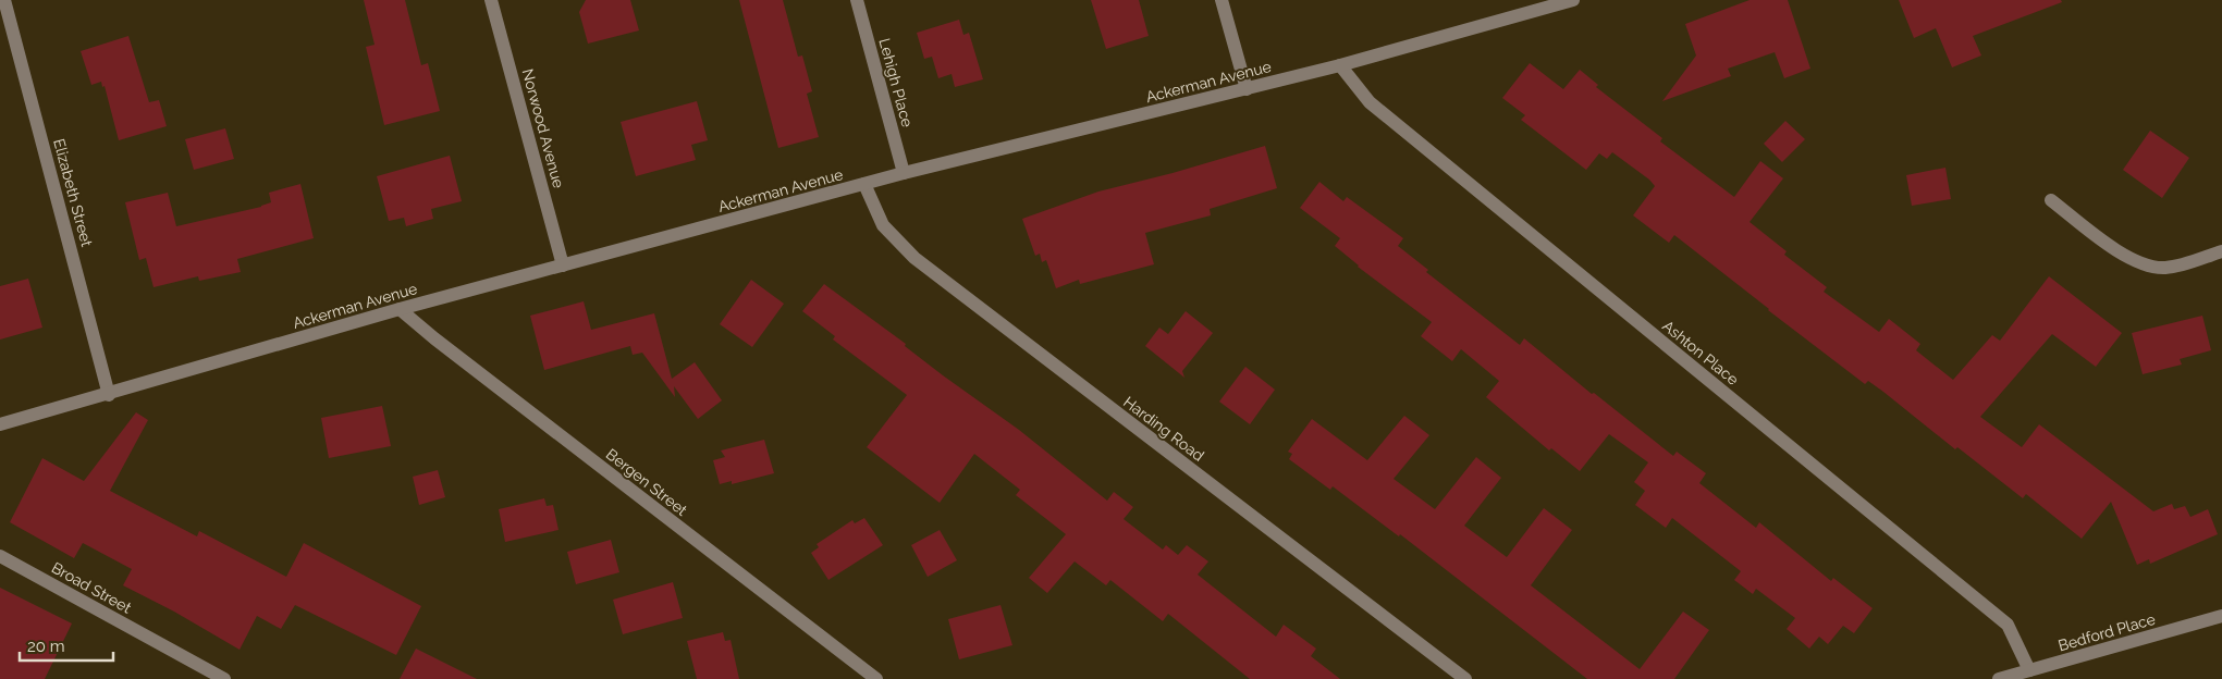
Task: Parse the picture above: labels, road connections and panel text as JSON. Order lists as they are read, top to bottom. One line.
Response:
{"streets":{"street":["Ackerman Avenue","Lehigh Place","Norwood Avenue","Elizabeth Street","Ashton Place","Harding Road","Bergen Street","Broad Street","Bedford Place"]},"crossings":[["Ackerman Avenue","Lehigh Place"],["Ackerman Avenue","Norwood Avenue"],["Ackerman Avenue","Elizabeth Street"],["Ackerman Avenue","Ashton Place"],["Ackerman Avenue","Harding Road"],["Ackerman Avenue","Bergen Street"],["Ashton Place","Bedford Place"]],"scale_bar":"20 m"}
